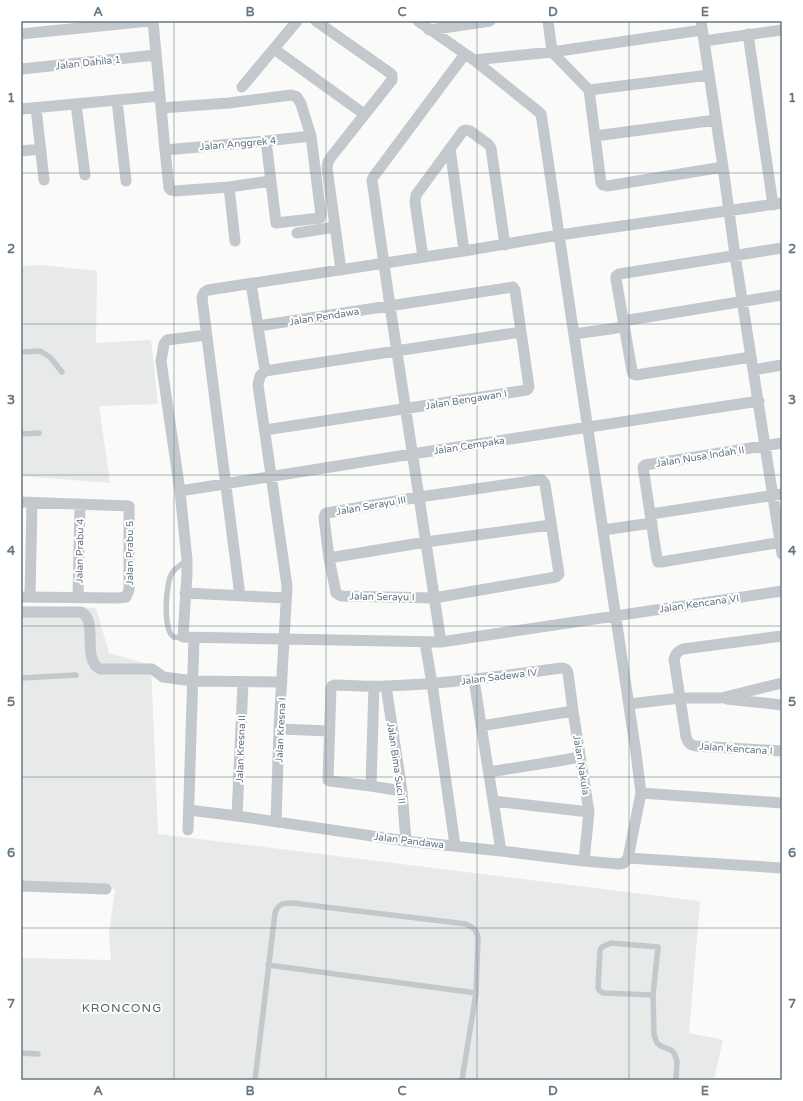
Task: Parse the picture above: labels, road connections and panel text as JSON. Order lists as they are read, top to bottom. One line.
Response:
{"streets":{"street":["Jalan Dahila 1","Jalan Anggrek 4","Jalan Pendawa","Jalan Bengawan I","Jalan Cempaka","Jalan Nusa Indah II","Jalan Serayu III","Jalan Prabu 4","Jalan Prabu 5","Jalan Serayu I","Jalan Kencana VI","Jalan Sadewa IV","Jalan Kresna I","Jalan Kencana I","Jalan Kresna II","Jalan Bima Suci II","Jalan Nakula","Jalan Pandawa"]},"crossings":[["Jalan Pendawa","Jalan Bengawan I"],["Jalan Bengawan I","Jalan Kresna I"],["Jalan Cempaka","Jalan Kresna I"],["Jalan Serayu III","Jalan Serayu I"],["Jalan Prabu 4","Jalan Prabu 5"],["Jalan Kencana VI","Jalan Kresna I"],["Jalan Sadewa IV","Jalan Bima Suci II"],["Jalan Sadewa IV","Jalan Nakula"],["Jalan Kresna I","Jalan Pandawa"],["Jalan Kresna II","Jalan Pandawa"],["Jalan Bima Suci II","Jalan Pandawa"],["Jalan Nakula","Jalan Pandawa"]],"districts":["KRONCONG"],"grid":{"columns":["A","B","C","D","E"],"rows":["1","2","3","4","5","6","7"]}}
